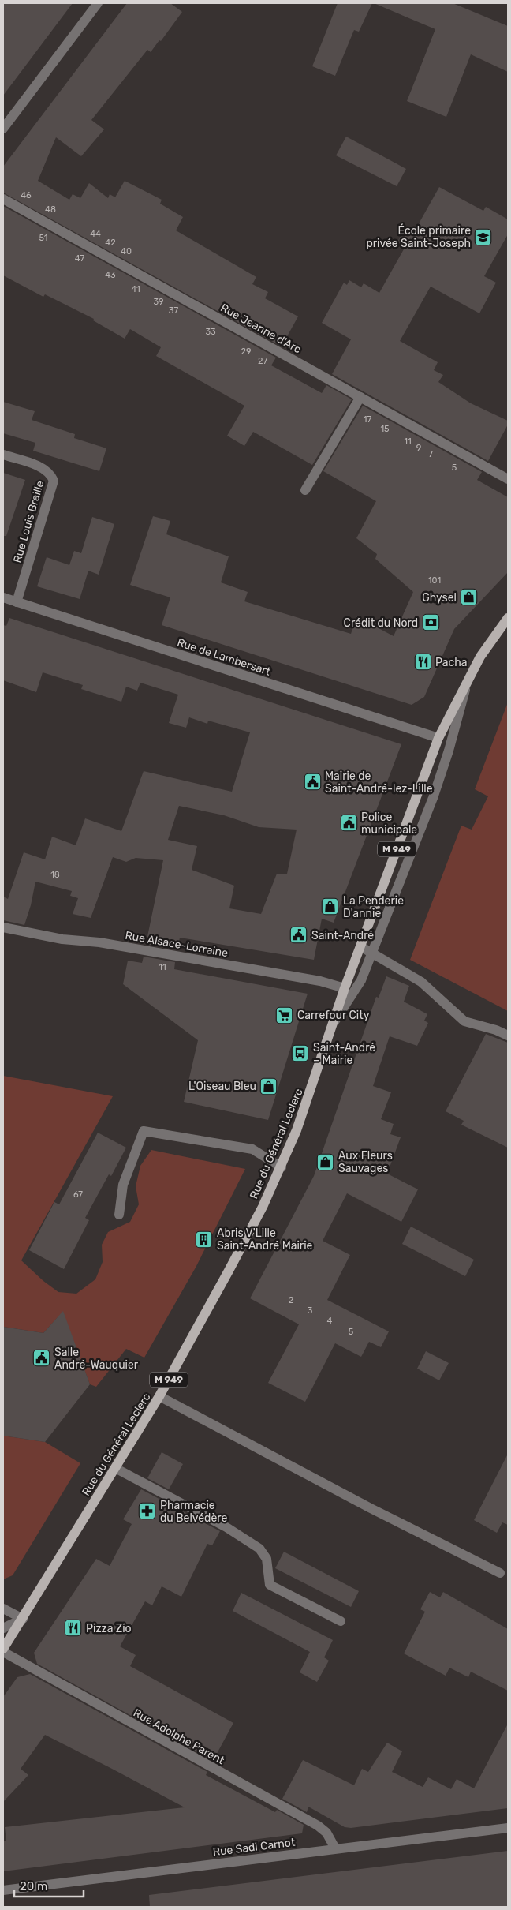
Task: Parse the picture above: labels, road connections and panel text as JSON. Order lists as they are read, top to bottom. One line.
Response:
{"streets":{"main road":["M 949","Rue du Général Leclerc"],"street":["Rue Jeanne d'Arc","Rue Louis Braille","Rue de Lambersart","Rue Alsace-Lorraine","Rue Adolphe Parent","Rue Sadi Carnot"]},"crossings":[["Rue Louis Braille","Rue de Lambersart"],["Rue de Lambersart","Rue du Général Leclerc"],["Rue Alsace-Lorraine","Rue du Général Leclerc"],["Rue Adolphe Parent","Rue Sadi Carnot"]],"places":{"school or university":["École primaire privée Saint-Joseph"],"shop":["Ghysel","La Penderie D'annie","L'Oiseau Bleu","Aux Fleurs Sauvages"],"bank":["Crédit du Nord"],"restaurant":["Pacha","Pizza Zio"],"public building":["Mairie de Saint-André-lez-Lille","Police municipale","Saint-André","Salle André-Wauquier"],"supermarket":["Carrefour City"],"bus stop":["Saint-André – Mairie"],"building":["Abris V'Lille Saint-André Mairie"],"pharmacy":["Pharmacie du Belvédère"]},"house_numbers":["46","48","44","51","42","40","47","43","41","39","37","33","29","27","17","15","11","9","7","5","101","18","11","67","2","3","4","5"],"scale_bar":"20 m"}
